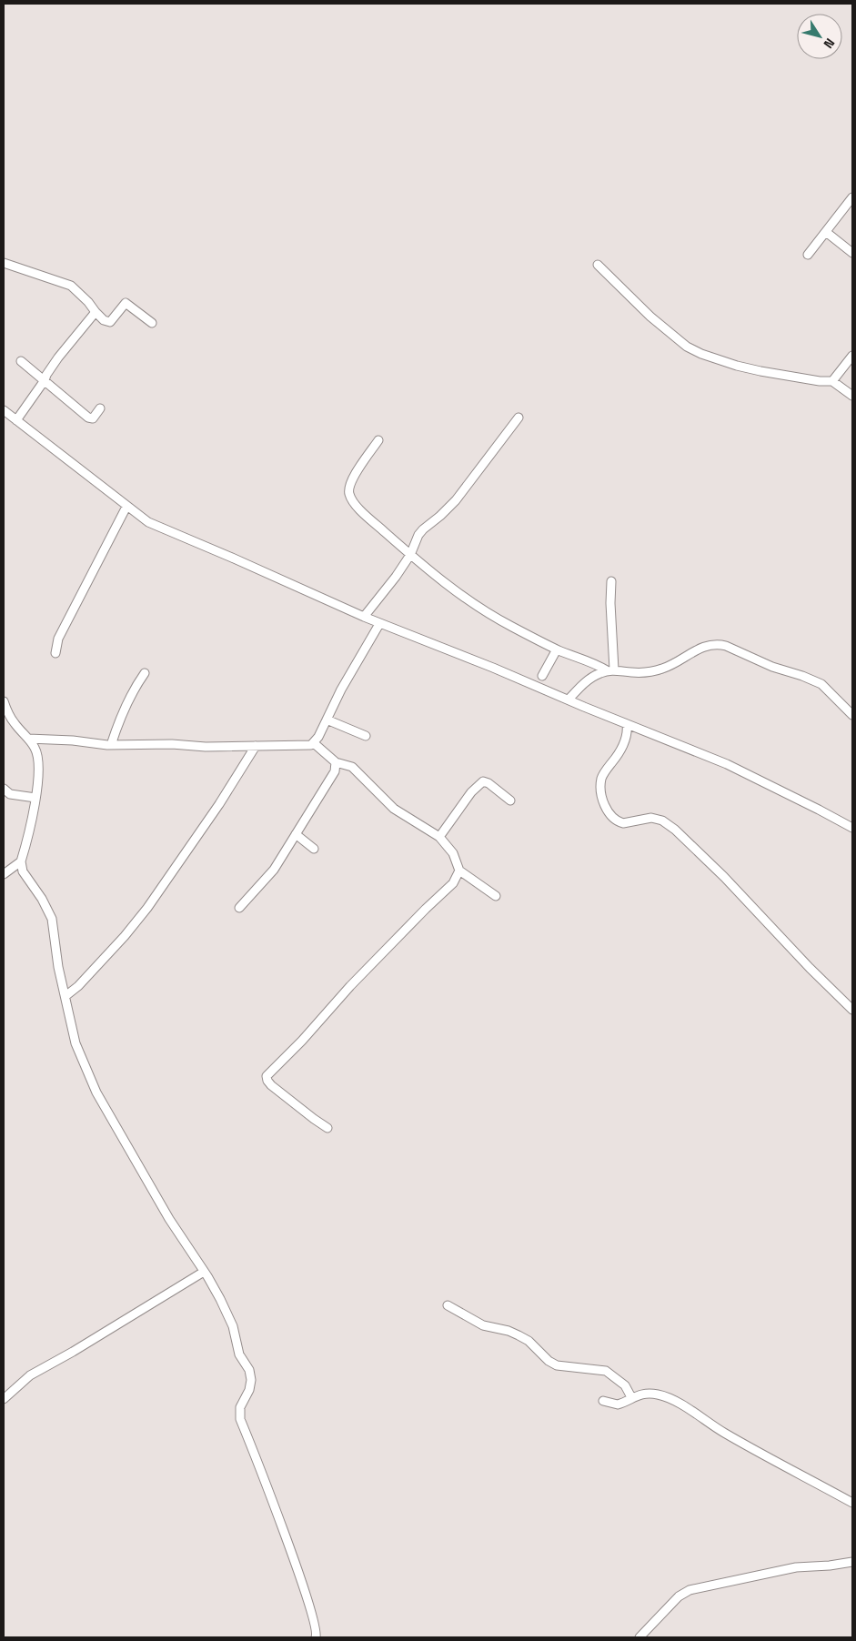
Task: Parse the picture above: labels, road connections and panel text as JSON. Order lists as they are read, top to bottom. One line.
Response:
{"north":"bottom right"}
